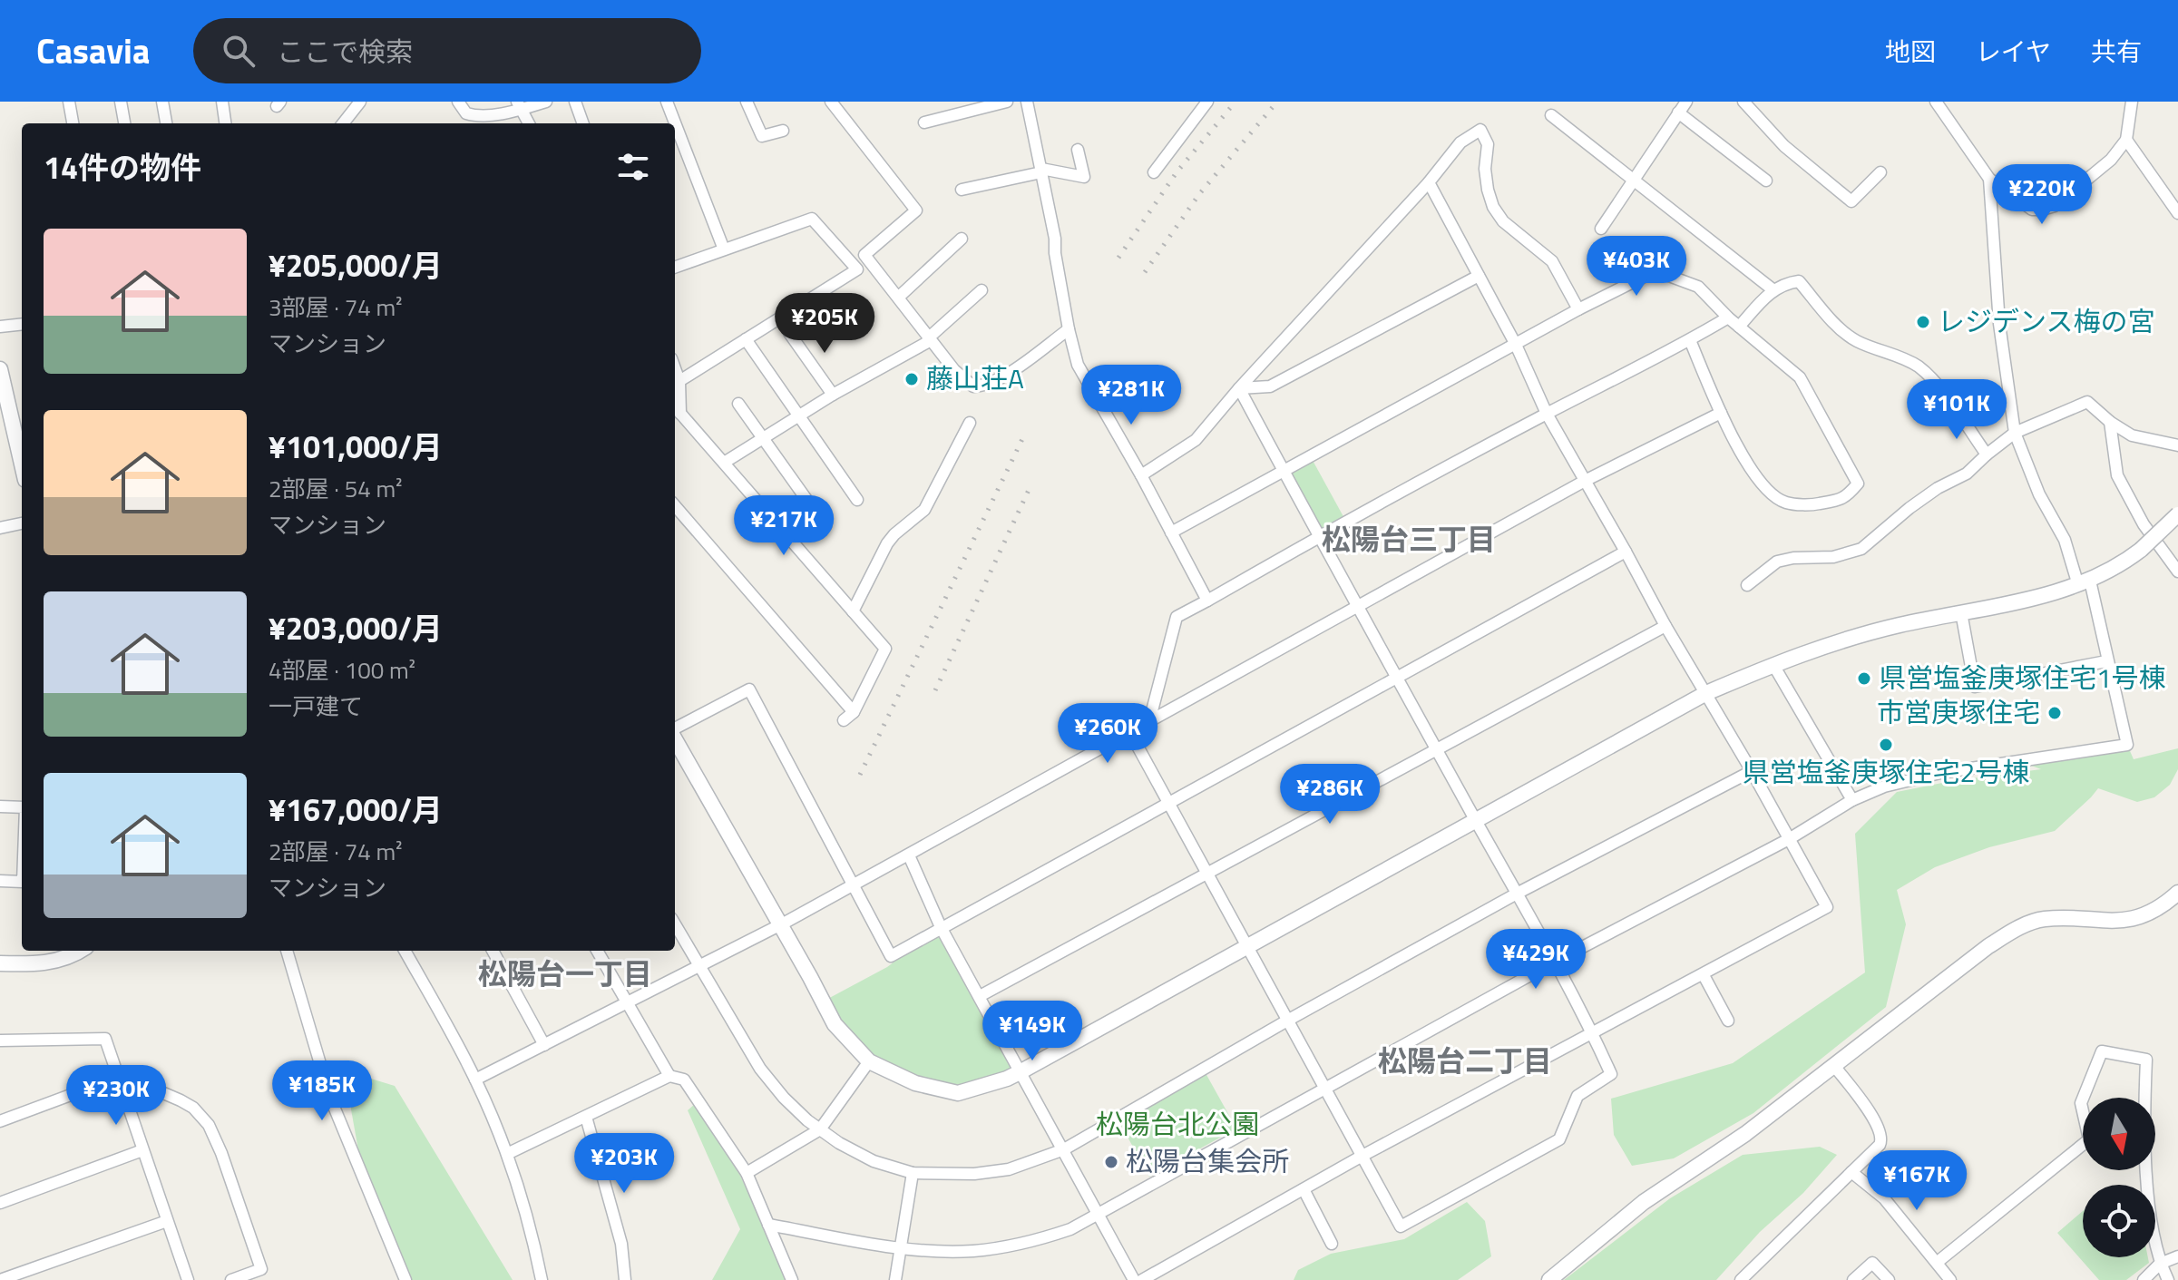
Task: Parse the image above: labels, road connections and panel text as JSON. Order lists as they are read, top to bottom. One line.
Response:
{"districts":["松陽台三丁目","松陽台一丁目","松陽台二丁目"],"parks":["松陽台北公園"],"places":["レジデンス梅の宮","藤山荘A","県営塩釜庚塚住宅1号棟","市営庚塚住宅","県営塩釜庚塚住宅2号棟","松陽台集会所"],"north":"bottom","page":{"header":"Casavia","search":"ここで検索","nav":["地図","レイヤ","共有"],"heading":"14件の物件","price":["¥220K","¥403K","¥205K","¥281K","¥101K","¥217K","¥260K","¥286K","¥429K","¥149K","¥185K","¥230K","¥203K","¥167K"],"list":[{"name":"¥205,000/月","note":"3部屋 · 74 m² · マンション"},{"name":"¥101,000/月","note":"2部屋 · 54 m² · マンション"},{"name":"¥203,000/月","note":"4部屋 · 100 m² · 一戸建て"},{"name":"¥167,000/月","note":"2部屋 · 74 m² · マンション"}]}}
